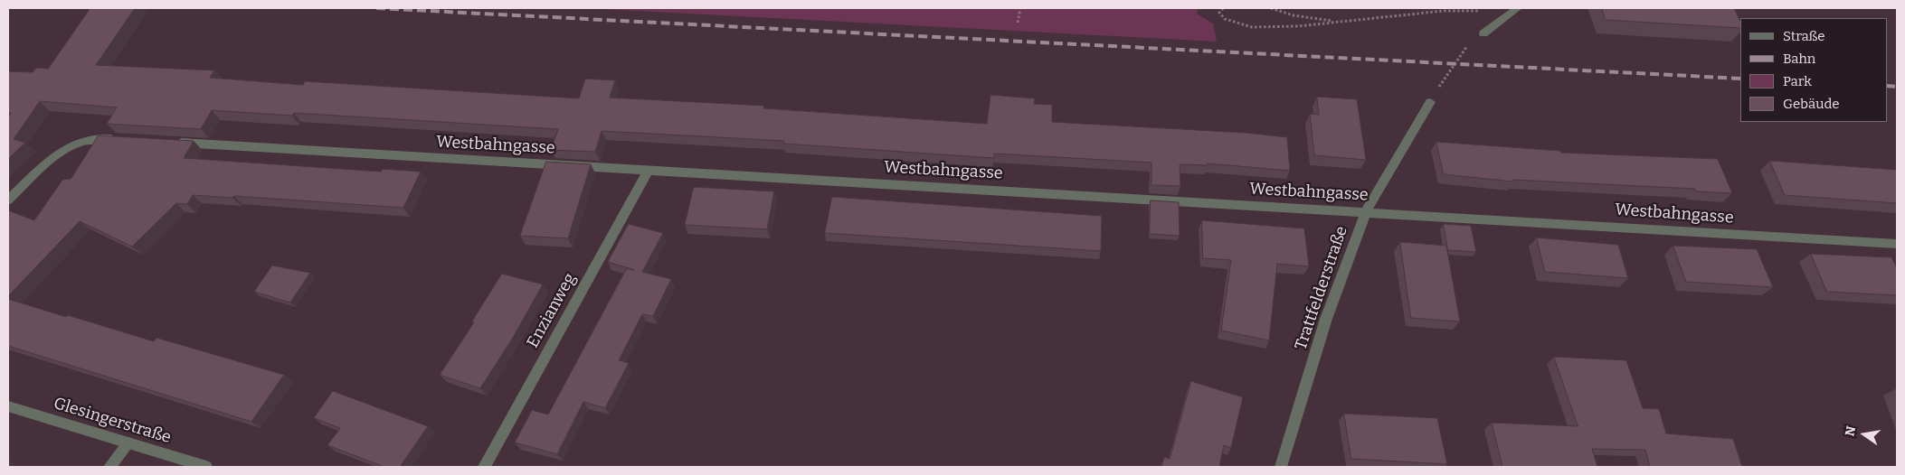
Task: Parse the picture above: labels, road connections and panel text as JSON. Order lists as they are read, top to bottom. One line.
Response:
{"streets":{"street":["Westbahngasse","Trattfelderstraße","Enzianweg","Glesingerstraße"]},"crossings":[["Westbahngasse","Trattfelderstraße"],["Westbahngasse","Enzianweg"]],"legend":["Straße","Bahn","Park","Gebäude"],"north":"left"}
